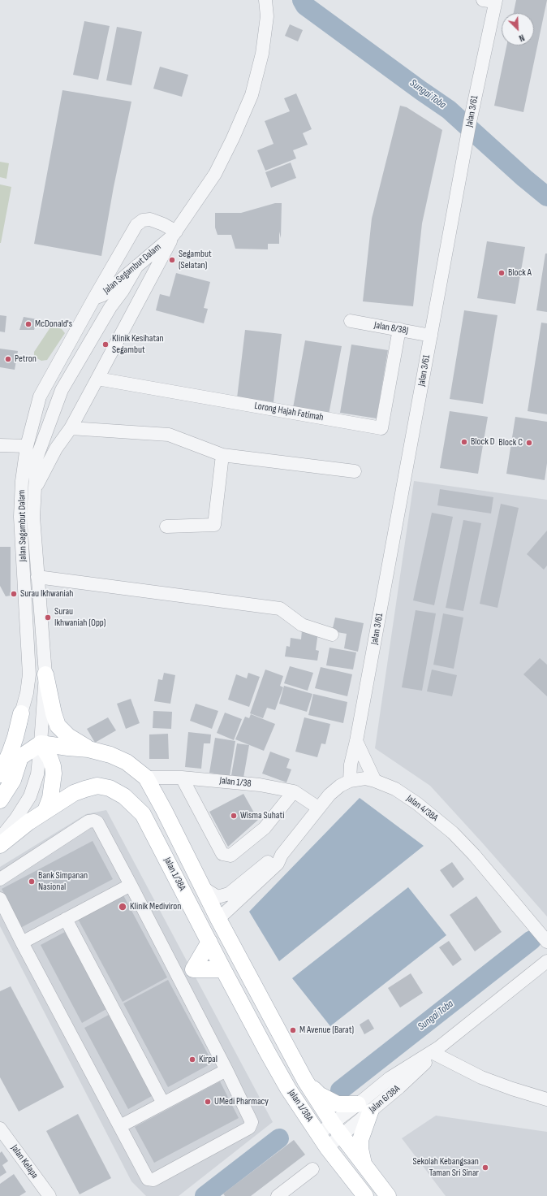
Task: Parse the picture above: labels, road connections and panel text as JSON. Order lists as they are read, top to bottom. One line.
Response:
{"streets":{"main road":["Jalan 1/38A"],"street":["Jalan 3/61","Jalan Segambut Dalam","Jalan 8/38J","Lorong Hajah Fatimah","Jalan 1/38","Jalan 4/38A","Jalan 6/38A","Jalan Kelapa"]},"crossings":[["Jalan 3/61","Jalan 8/38J"],["Jalan 3/61","Jalan 4/38A"],["Jalan Segambut Dalam","Jalan 1/38A"],["Jalan 8/38J","Lorong Hajah Fatimah"],["Jalan 1/38","Jalan 4/38A"],["Jalan 1/38","Jalan 1/38A"],["Jalan 4/38A","Jalan 1/38A"],["Jalan 1/38A","Jalan 6/38A"]],"water":["Sungai Toba"],"places":["Segambut (Selatan)","Block A","McDonald's","Klinik Kesihatan Segambut","Petron","Block D","Block C","Surau Ikhwaniah","Surau Ikhwaniah (Opp)","Wisma Suhati","Bank Simpanan Nasional","Klinik Mediviron","M Avenue (Barat)","Kirpal","UMedi Pharmacy","Sekolah Kebangsaan Taman Sri Sinar"],"north":"bottom right"}
